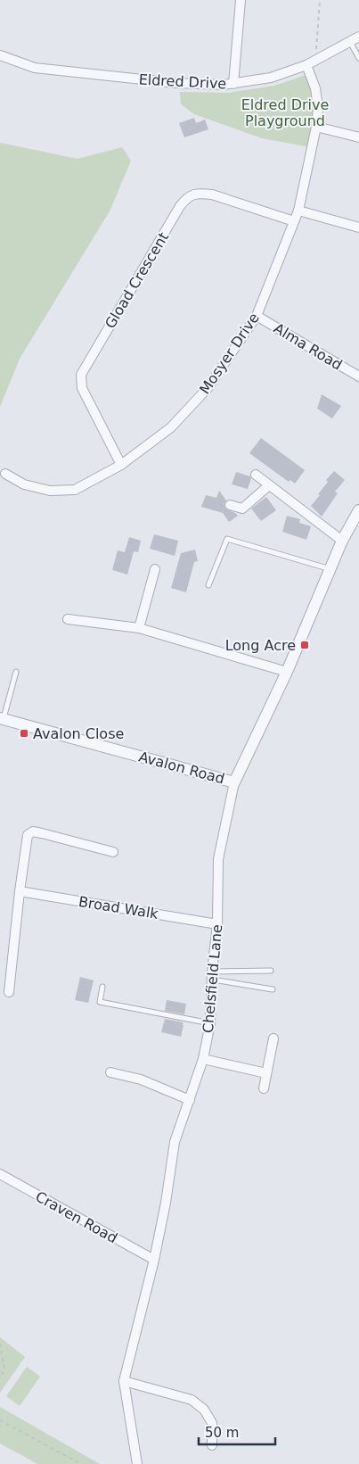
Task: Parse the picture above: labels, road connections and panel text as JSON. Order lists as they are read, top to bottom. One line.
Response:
{"streets":{"street":["Eldred Drive","Gload Crescent","Alma Road","Mosyer Drive","Avalon Road","Broad Walk","Chelsfield Lane","Craven Road"]},"crossings":[["Eldred Drive","Mosyer Drive"],["Gload Crescent","Mosyer Drive"],["Alma Road","Mosyer Drive"],["Avalon Road","Chelsfield Lane"],["Broad Walk","Chelsfield Lane"],["Chelsfield Lane","Craven Road"]],"parks":["Eldred Drive Playground"],"places":{"transit":["Long Acre","Avalon Close"]},"scale_bar":"50 m"}
